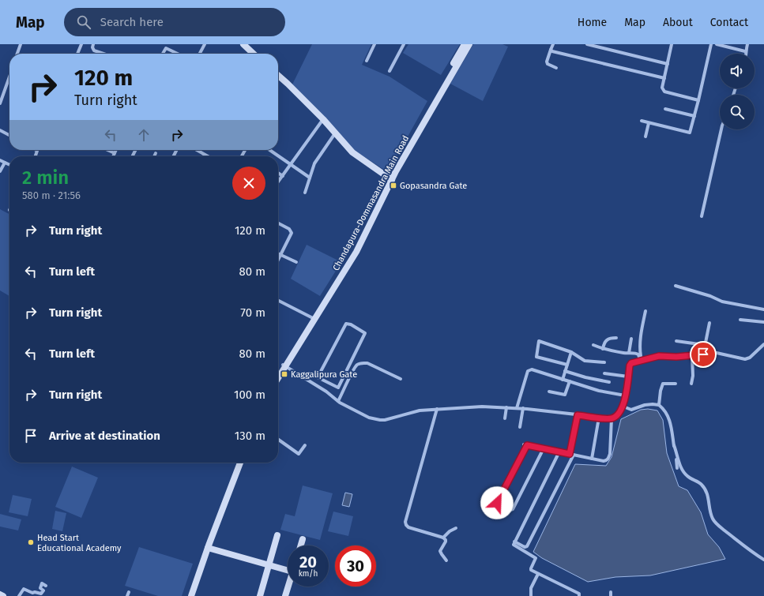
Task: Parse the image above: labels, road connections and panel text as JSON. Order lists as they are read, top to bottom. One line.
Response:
{"streets":{"main road":["Chandapura-Dommasandra Main Road"]},"places":{"transit":["Gopasandra Gate","Kaggalipura Gate"],"other":["Head Start Educational Academy"]},"page":{"header":"Map","search":"Search here","nav":["Home","Map","About","Contact"],"turn":["120 m","Turn right"],"heading":["2 min","580 m · 21:56"],"list":[{"name":"Turn right","value":"120 m"},{"name":"Turn left","value":"80 m"},{"name":"Turn right","value":"70 m"},{"name":"Turn left","value":"80 m"},{"name":"Turn right","value":"100 m"},{"name":"Arrive at destination","value":"130 m"}],"speed":"20 km/h","limit":"30"}}
